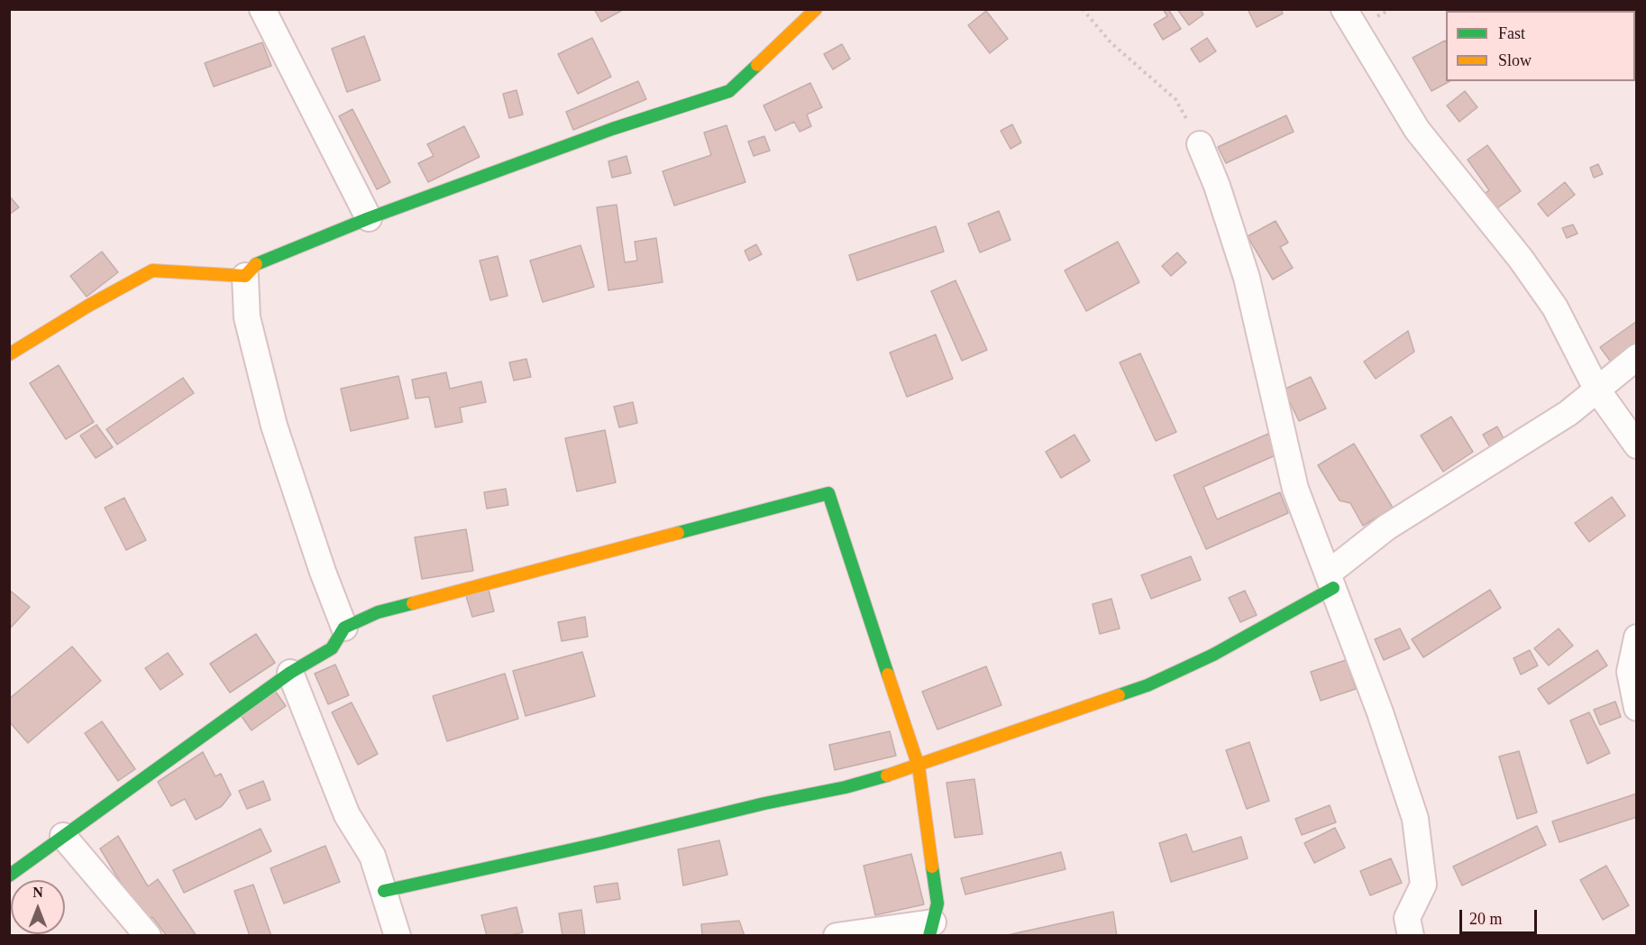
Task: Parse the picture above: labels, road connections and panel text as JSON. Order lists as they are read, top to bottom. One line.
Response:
{"legend":["Fast","Slow"],"scale_bar":"20 m","north":"top"}
